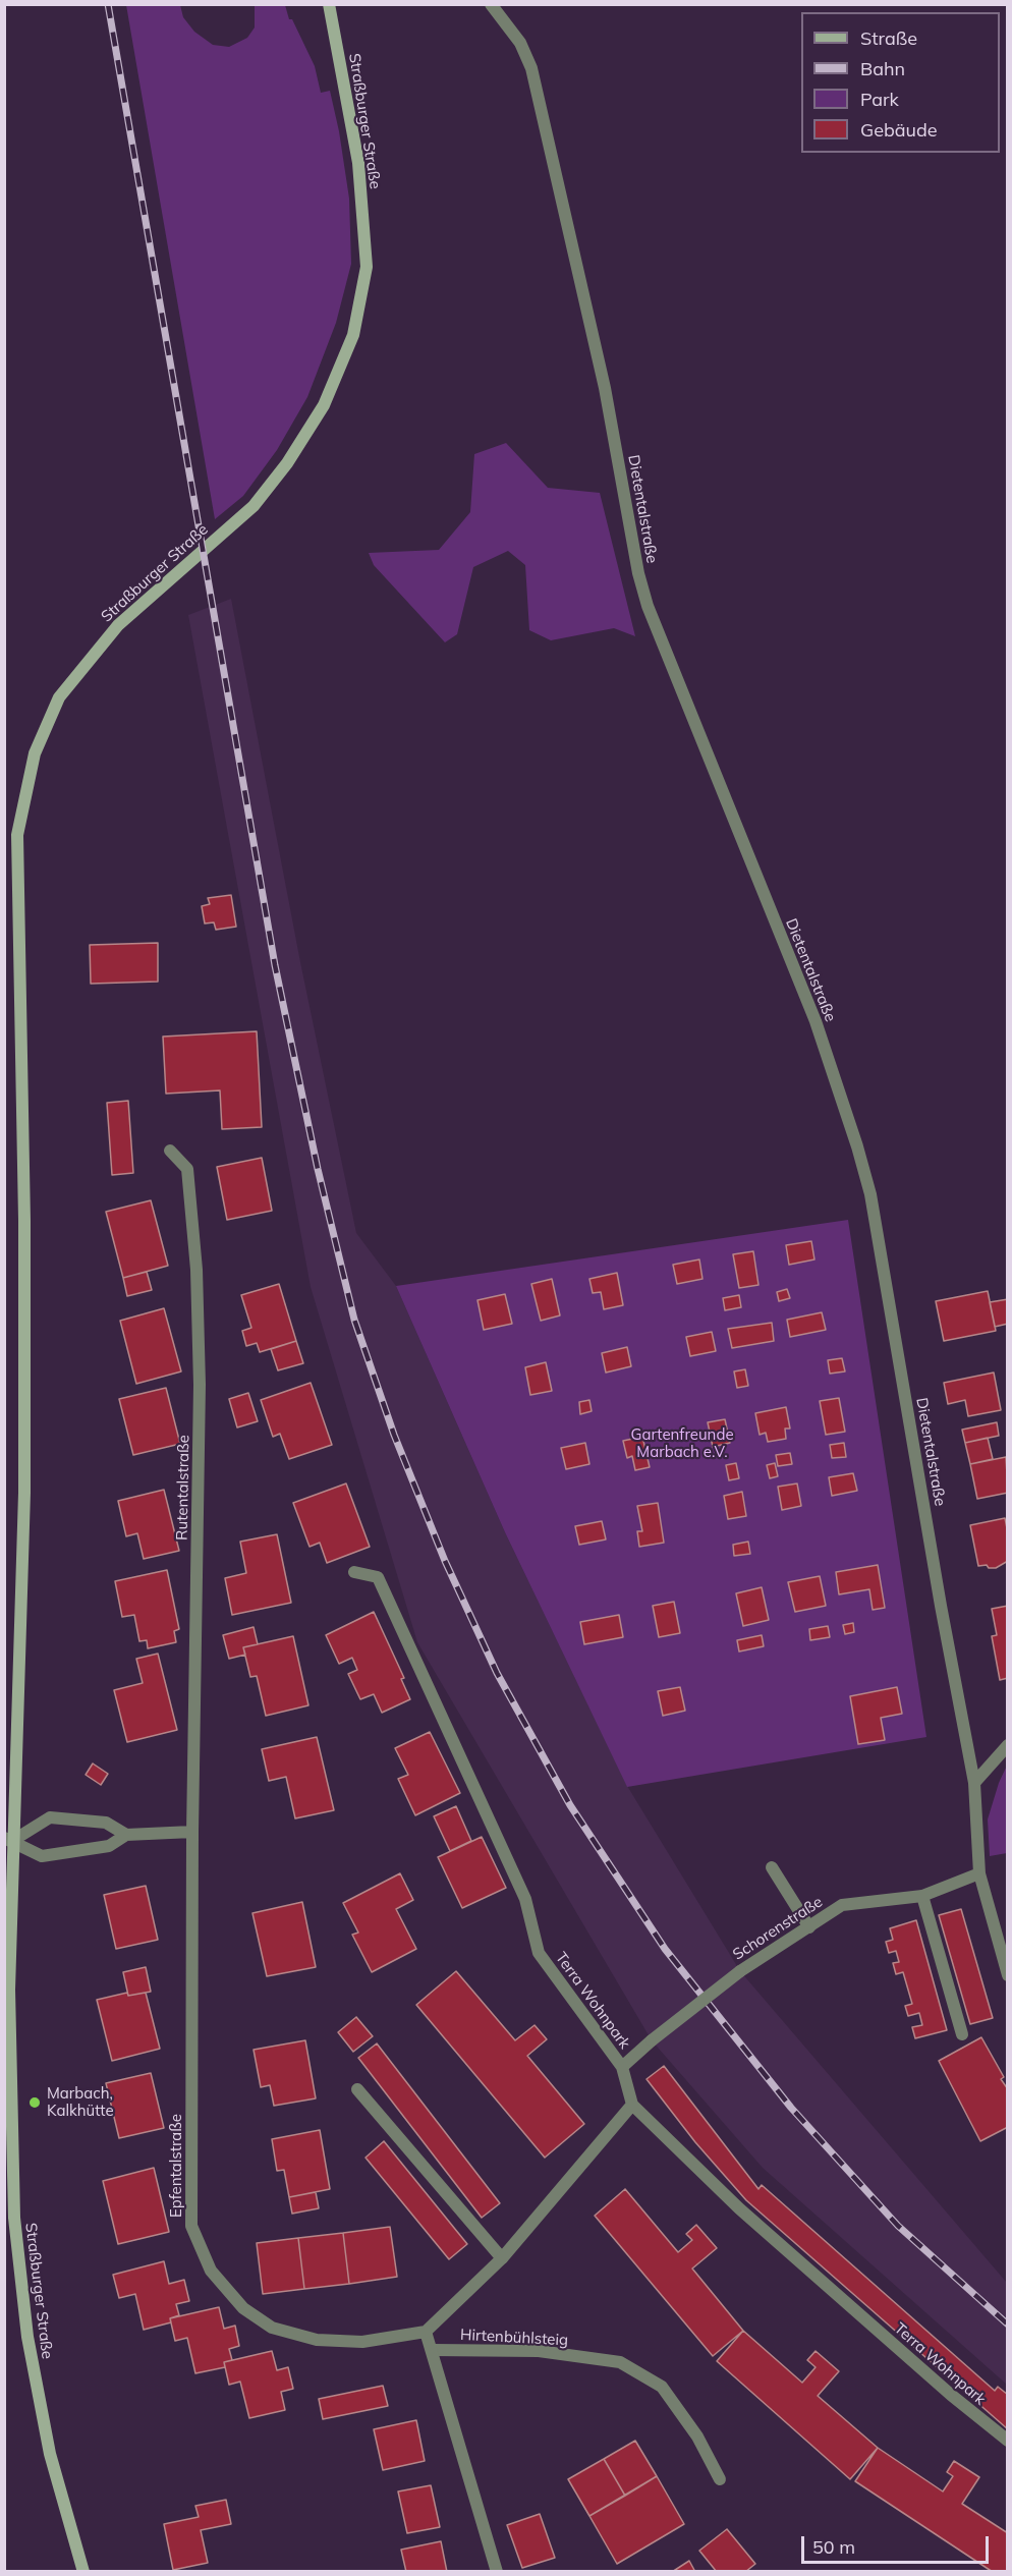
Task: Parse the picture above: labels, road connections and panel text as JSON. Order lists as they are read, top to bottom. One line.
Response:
{"streets":{"main road":["Straßburger Straße"],"street":["Dietentalstraße","Rutentalstraße","Schorenstraße","Terra Wohnpark","Epfentalstraße","Hirtenbühlsteig"]},"crossings":[["Dietentalstraße","Schorenstraße"],["Rutentalstraße","Epfentalstraße"],["Schorenstraße","Terra Wohnpark"]],"parks":["Gartenfreunde Marbach e.V."],"places":["Marbach, Kalkhütte"],"legend":["Straße","Bahn","Park","Gebäude"],"scale_bar":"50 m"}
